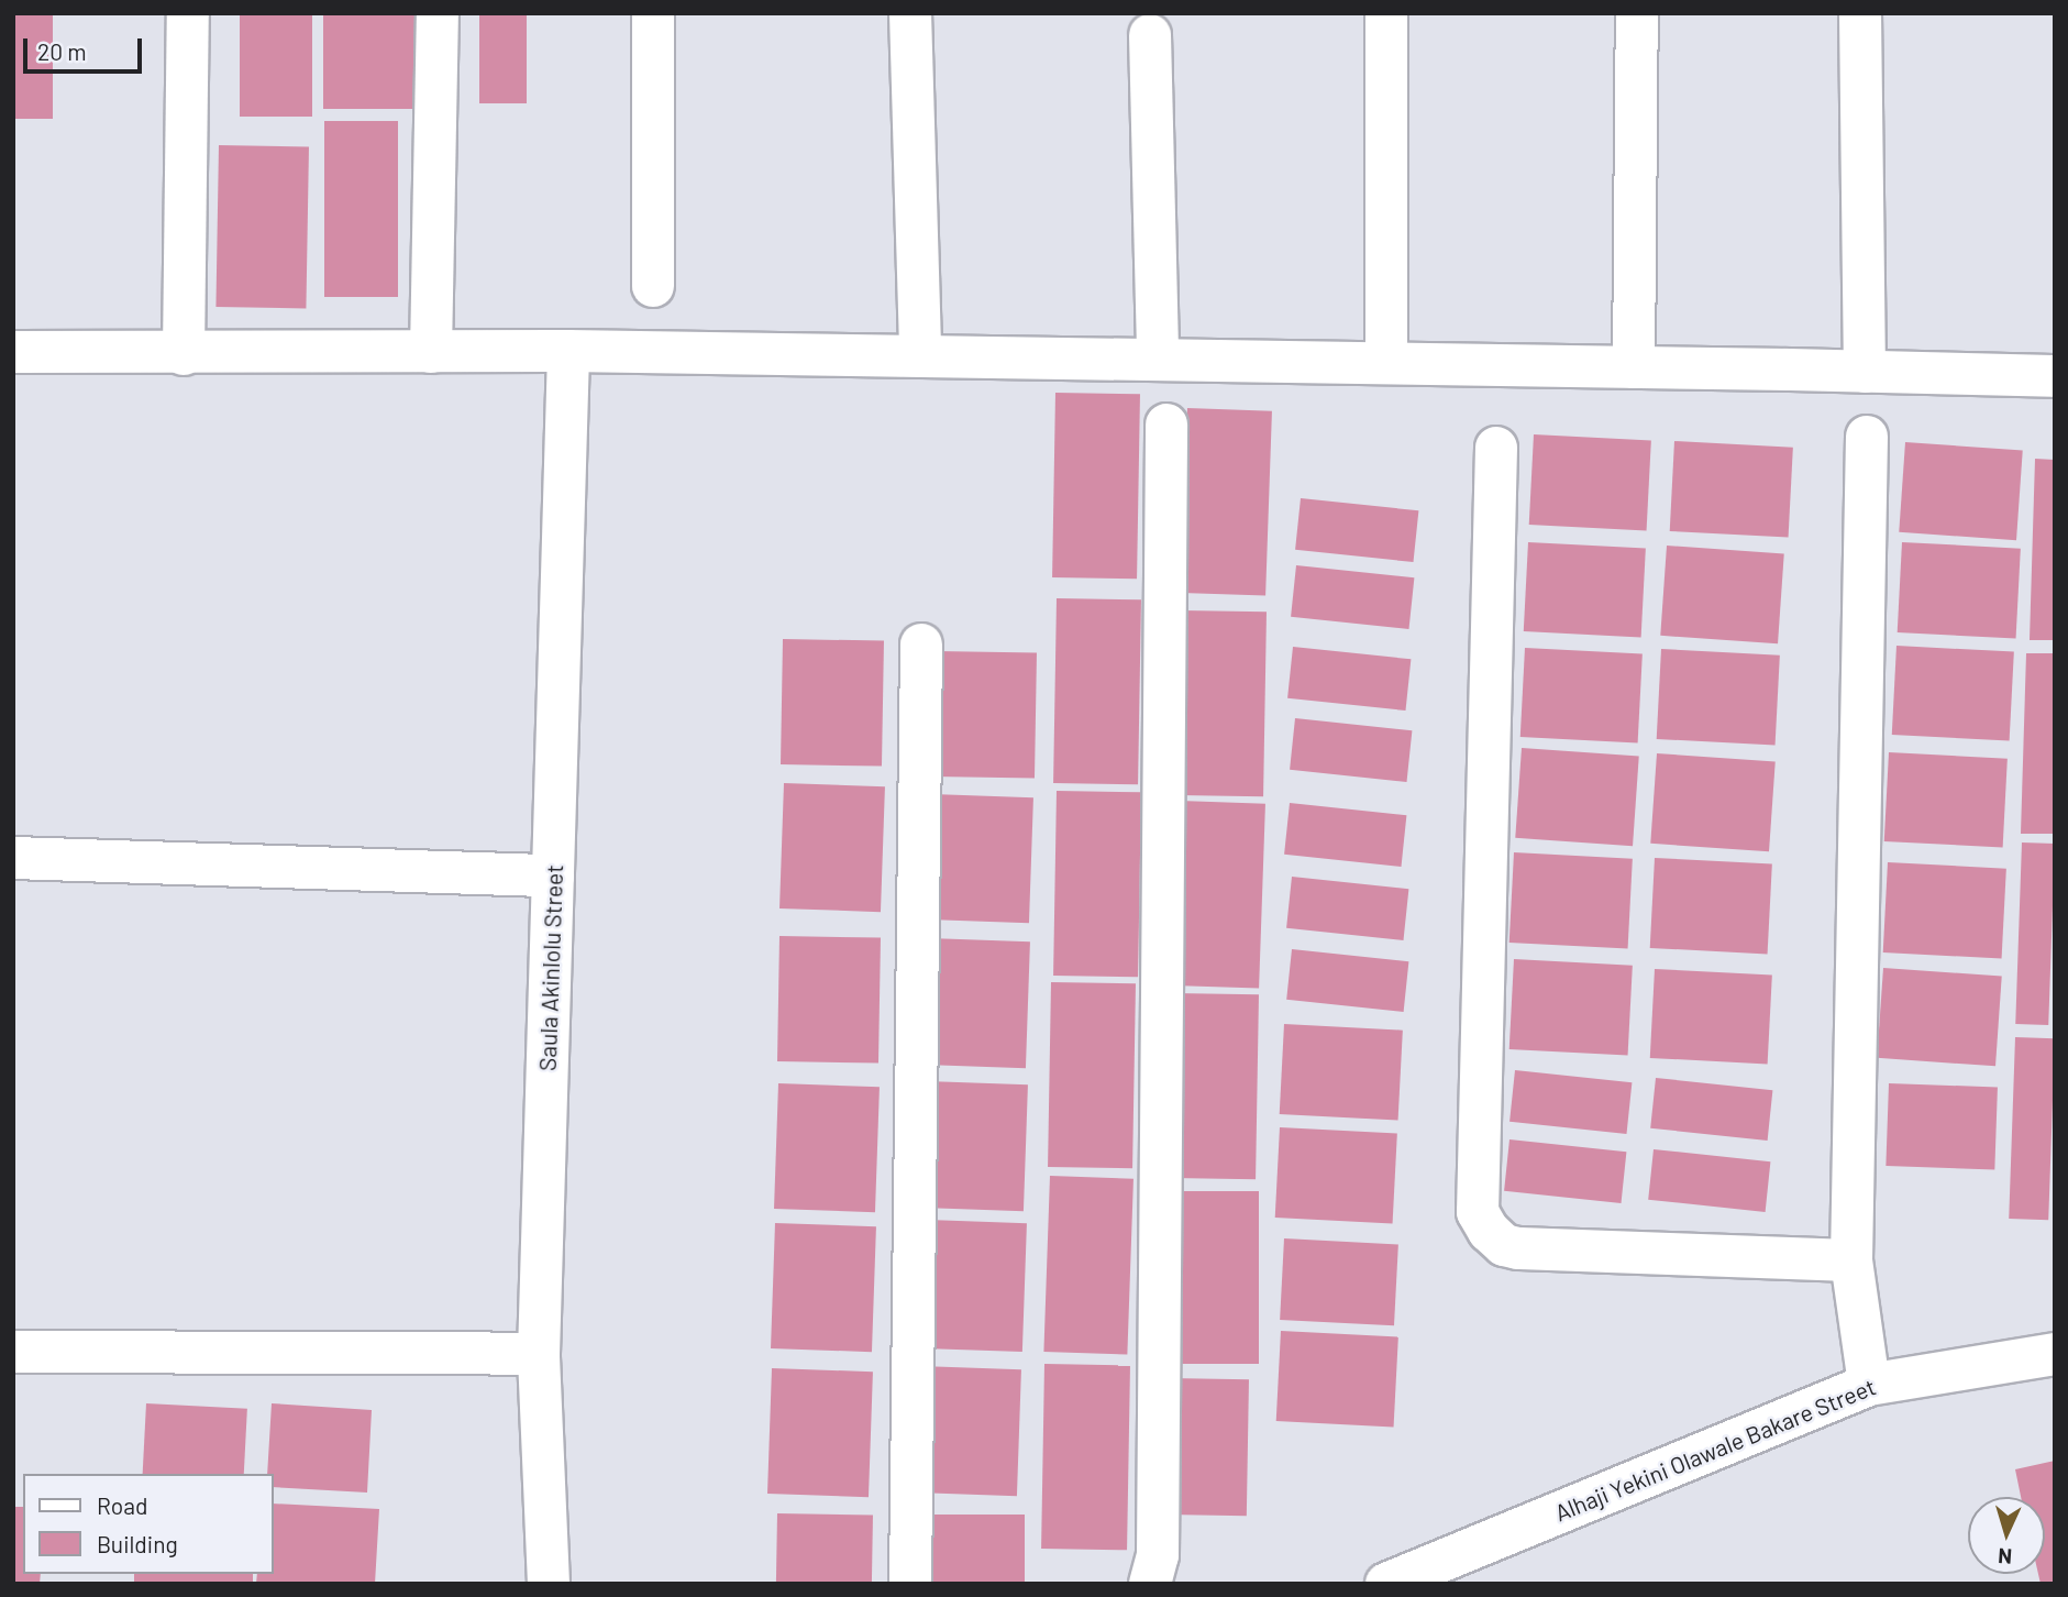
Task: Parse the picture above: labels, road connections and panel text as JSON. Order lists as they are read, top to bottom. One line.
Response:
{"streets":{"street":["Saula Akinlolu Street","Alhaji Yekini Olawale Bakare Street"]},"legend":["Road","Building"],"scale_bar":"20 m","north":"bottom"}
